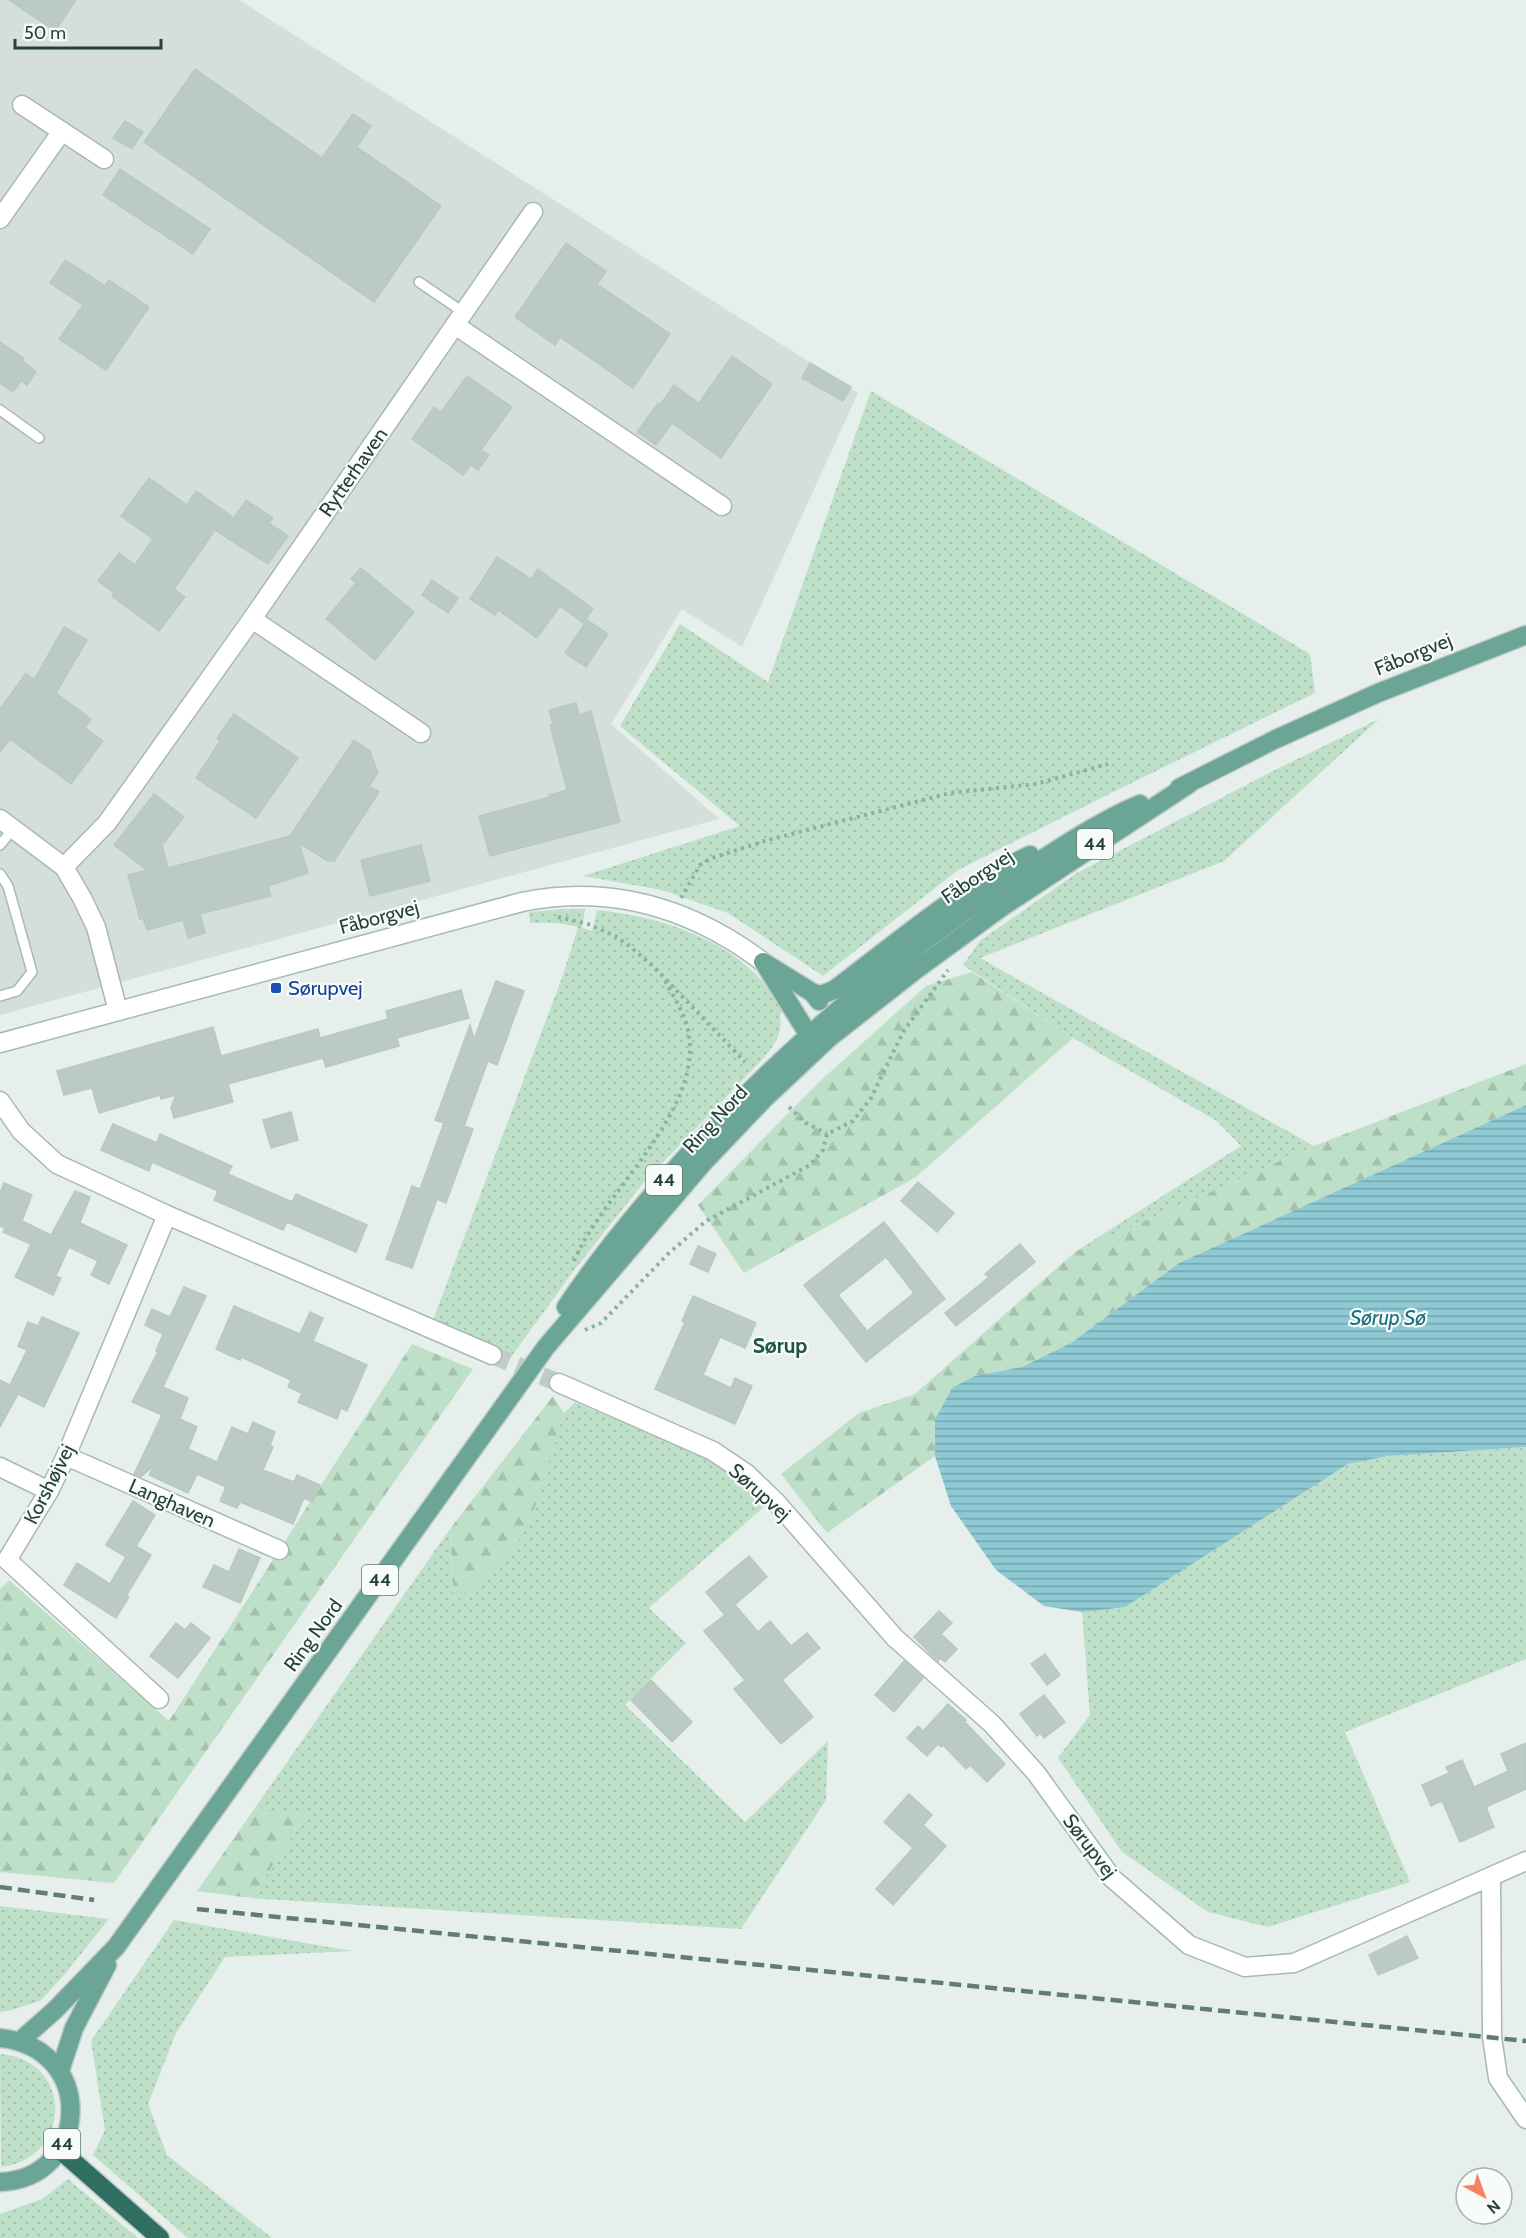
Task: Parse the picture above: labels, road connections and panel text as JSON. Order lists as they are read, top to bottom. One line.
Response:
{"streets":{"main road":["Fåborgvej","44","Ring Nord"],"street":["Rytterhaven","Korshøjvej","Sørupvej","Langhaven"]},"crossings":[["Fåborgvej","Ring Nord"],["44","Ring Nord"],["Korshøjvej","Langhaven"]],"districts":["Sørup"],"water":["Sørup Sø"],"places":{"transit":["Sørupvej"]},"scale_bar":"50 m","north":"bottom right"}
